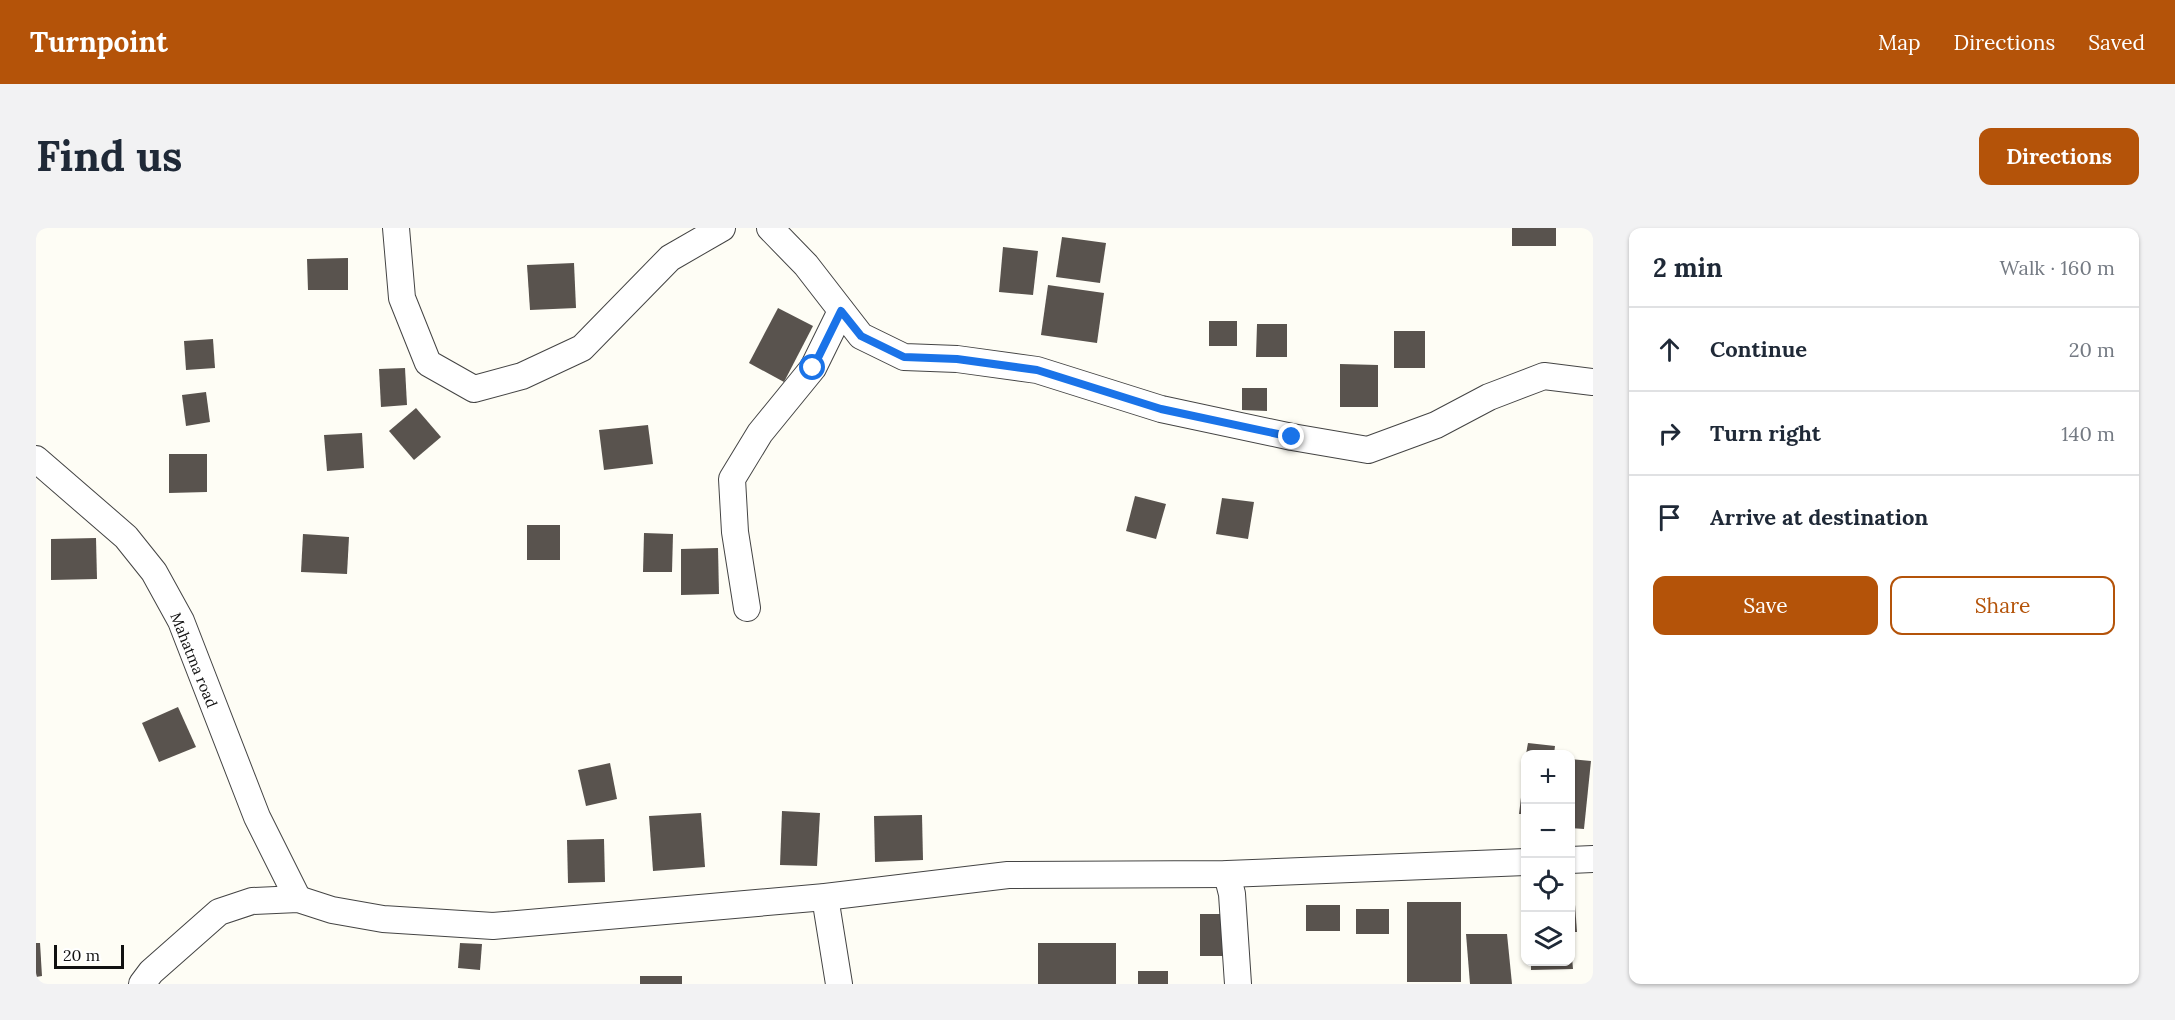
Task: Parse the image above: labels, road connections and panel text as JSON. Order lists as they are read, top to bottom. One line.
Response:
{"streets":{"street":["Mahatma road"]},"scale_bar":"20 m","page":{"header":"Turnpoint","nav":["Map","Directions","Saved"],"buttons":["Directions",["Save","Share"]],"title":"Find us","heading":["2 min","Walk · 160 m"],"list":[["Continue","20 m"],["Turn right","140 m"],"Arrive at destination"],"map_buttons":["+","−"],"scale":"20 m"}}
